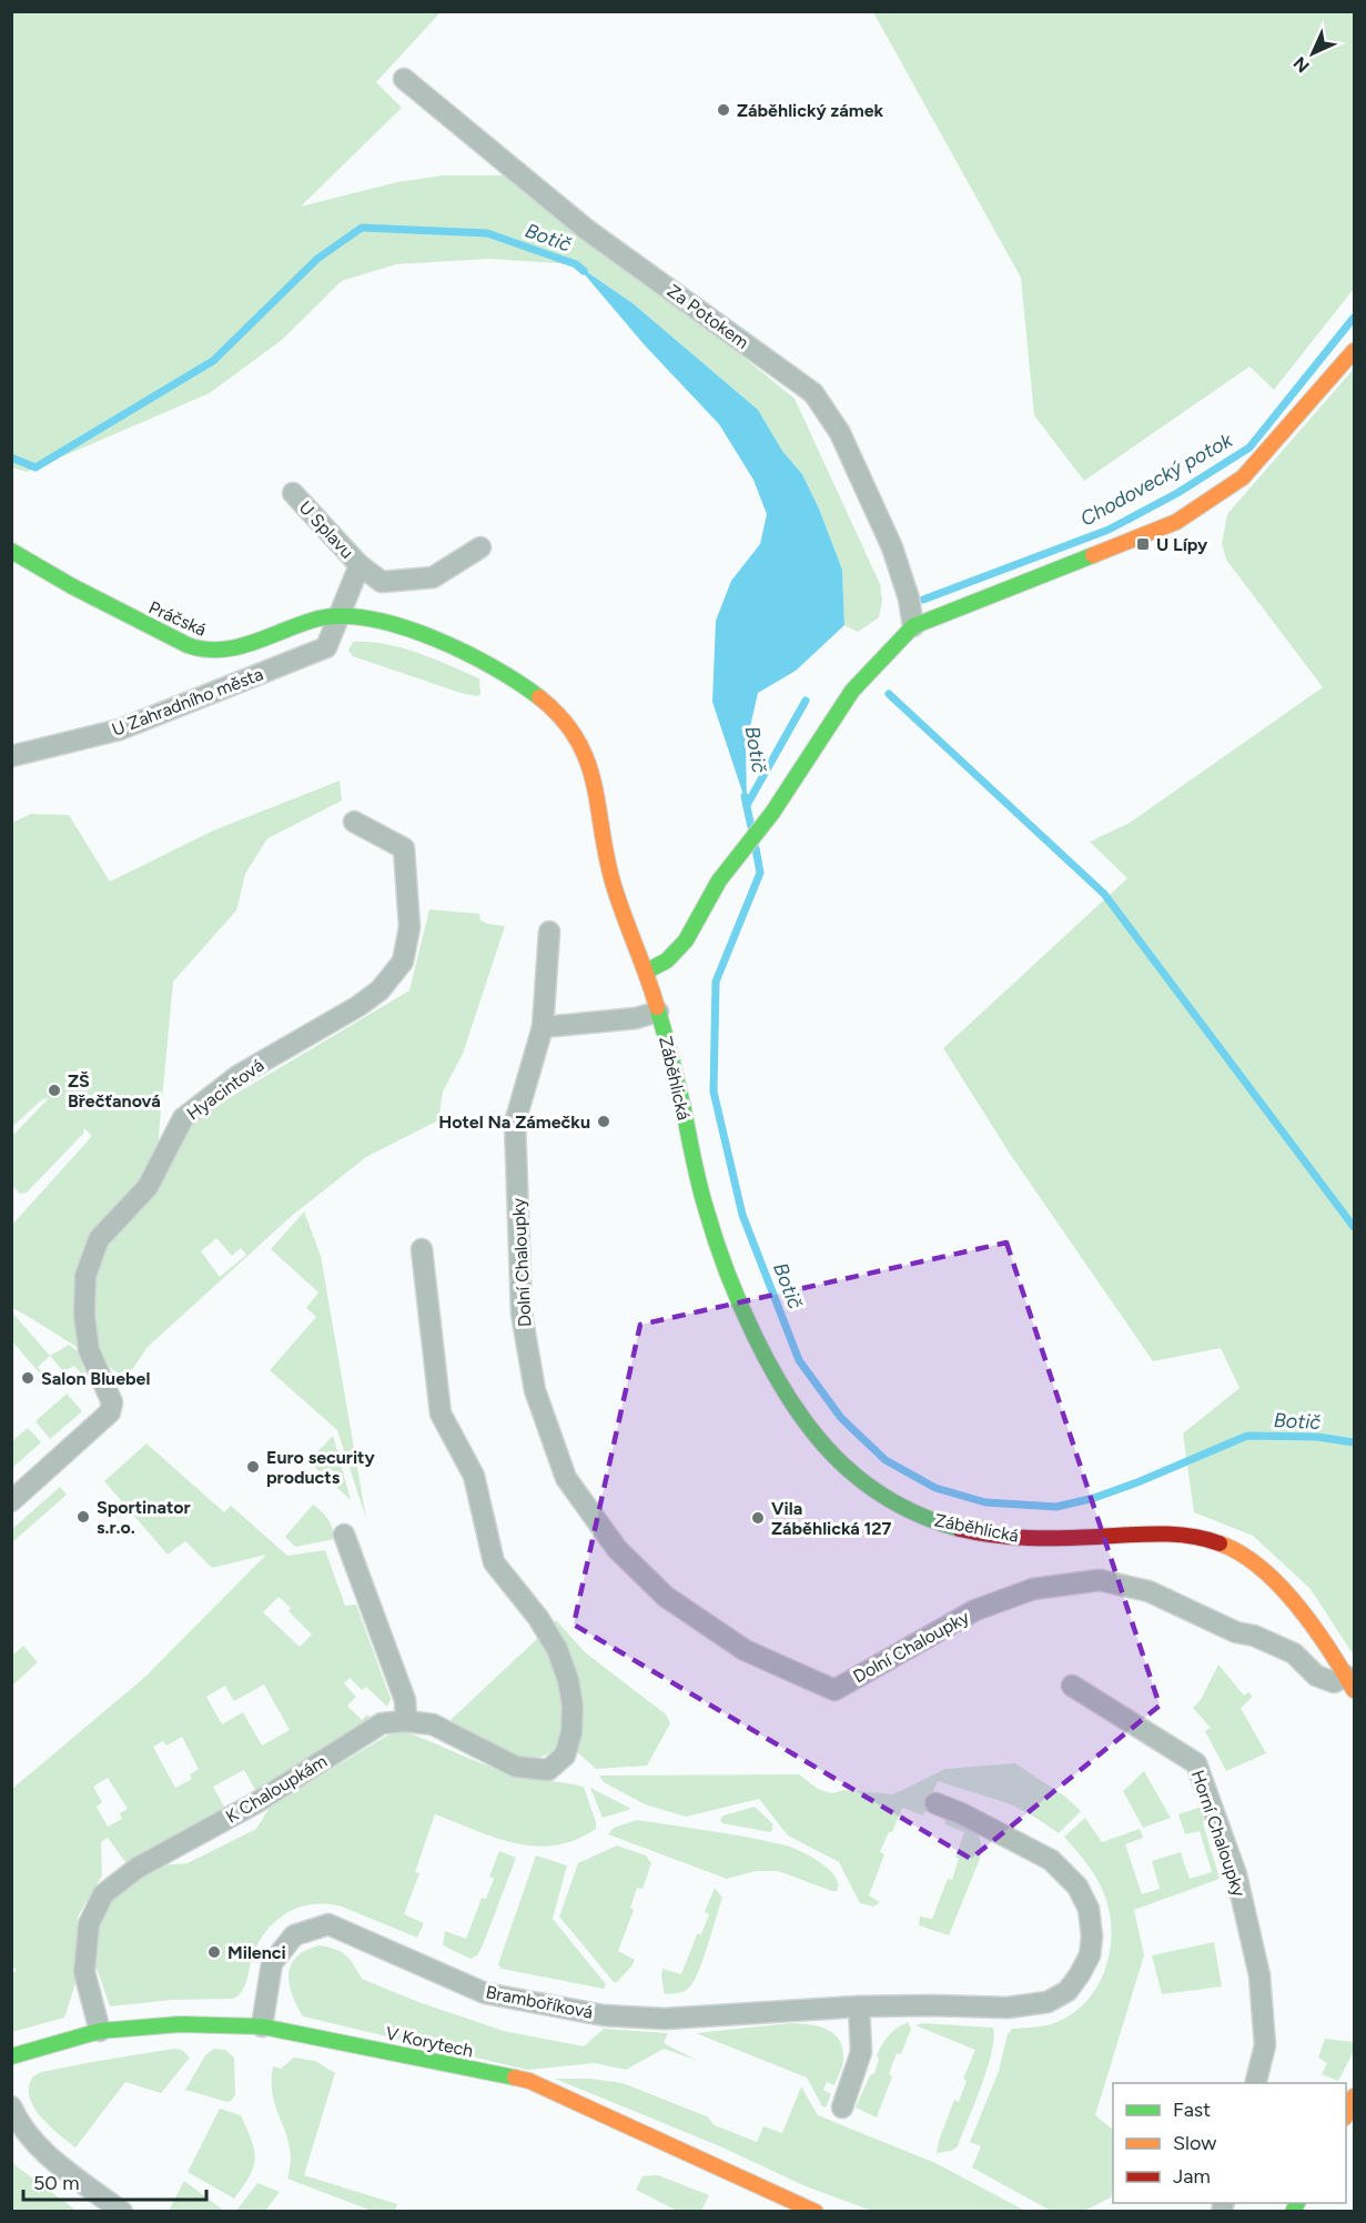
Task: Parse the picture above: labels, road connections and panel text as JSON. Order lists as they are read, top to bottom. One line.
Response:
{"streets":{"street":["Za Potokem","U Splavu","Práčská","U Zahradního města","Záběhlická","Hyacintová","Dolní Chaloupky","K Chaloupkám","Horní Chaloupky","Bramboříková","V Korytech"]},"crossings":[["U Splavu","Práčská"],["U Splavu","U Zahradního města"],["U Splavu","Záběhlická"],["Práčská","U Zahradního města"],["Práčská","Záběhlická"],["U Zahradního města","Záběhlická"],["Záběhlická","Dolní Chaloupky"],["K Chaloupkám","V Korytech"],["Bramboříková","V Korytech"]],"water":["Botič","Chodovecký potok"],"places":{"other":["Záběhlický zámek","ZŠ Břečťanová","Hotel Na Zámečku","Salon Bluebel","Euro security products","Sportinator s.r.o.","Vila Záběhlická 127","Milenci"],"transit":["U Lípy"]},"legend":["Fast","Slow","Jam"],"scale_bar":"50 m","north":"bottom left"}
